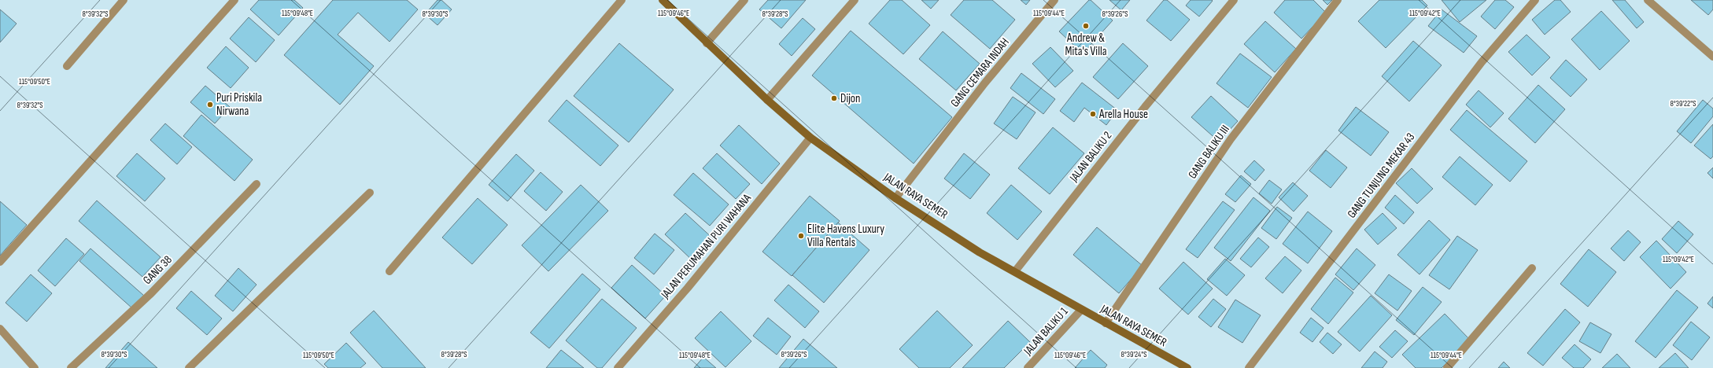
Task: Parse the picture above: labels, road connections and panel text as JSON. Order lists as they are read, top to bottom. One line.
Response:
{"streets":{"street":["GANG CEMARA INDAH","GANG BALIKU III","JALAN BALIKU 2","GANG TUNJUNG MEKAR 43","JALAN RAYA SEMER","JALAN PERUMAHAN PURI WAHANA","GANG 38","JALAN BALIKU 1"]},"crossings":[["GANG CEMARA INDAH","JALAN RAYA SEMER"],["GANG BALIKU III","JALAN RAYA SEMER"],["JALAN BALIKU 2","JALAN RAYA SEMER"],["JALAN RAYA SEMER","JALAN PERUMAHAN PURI WAHANA"],["JALAN RAYA SEMER","JALAN BALIKU 1"]],"places":["Andrew & Mita's Villa","Dijon","Puri Priskila Nirwana","Arella House","Elite Havens Luxury Villa Rentals"],"coordinates":["115°09'44\"E","115°09'48\"E","115°09'46\"E","115°09'42\"E","8°39'32\"S","8°39'30\"S","8°39'28\"S","8°39'26\"S","115°09'50\"E","8°39'22\"S","8°39'24\"S"]}
